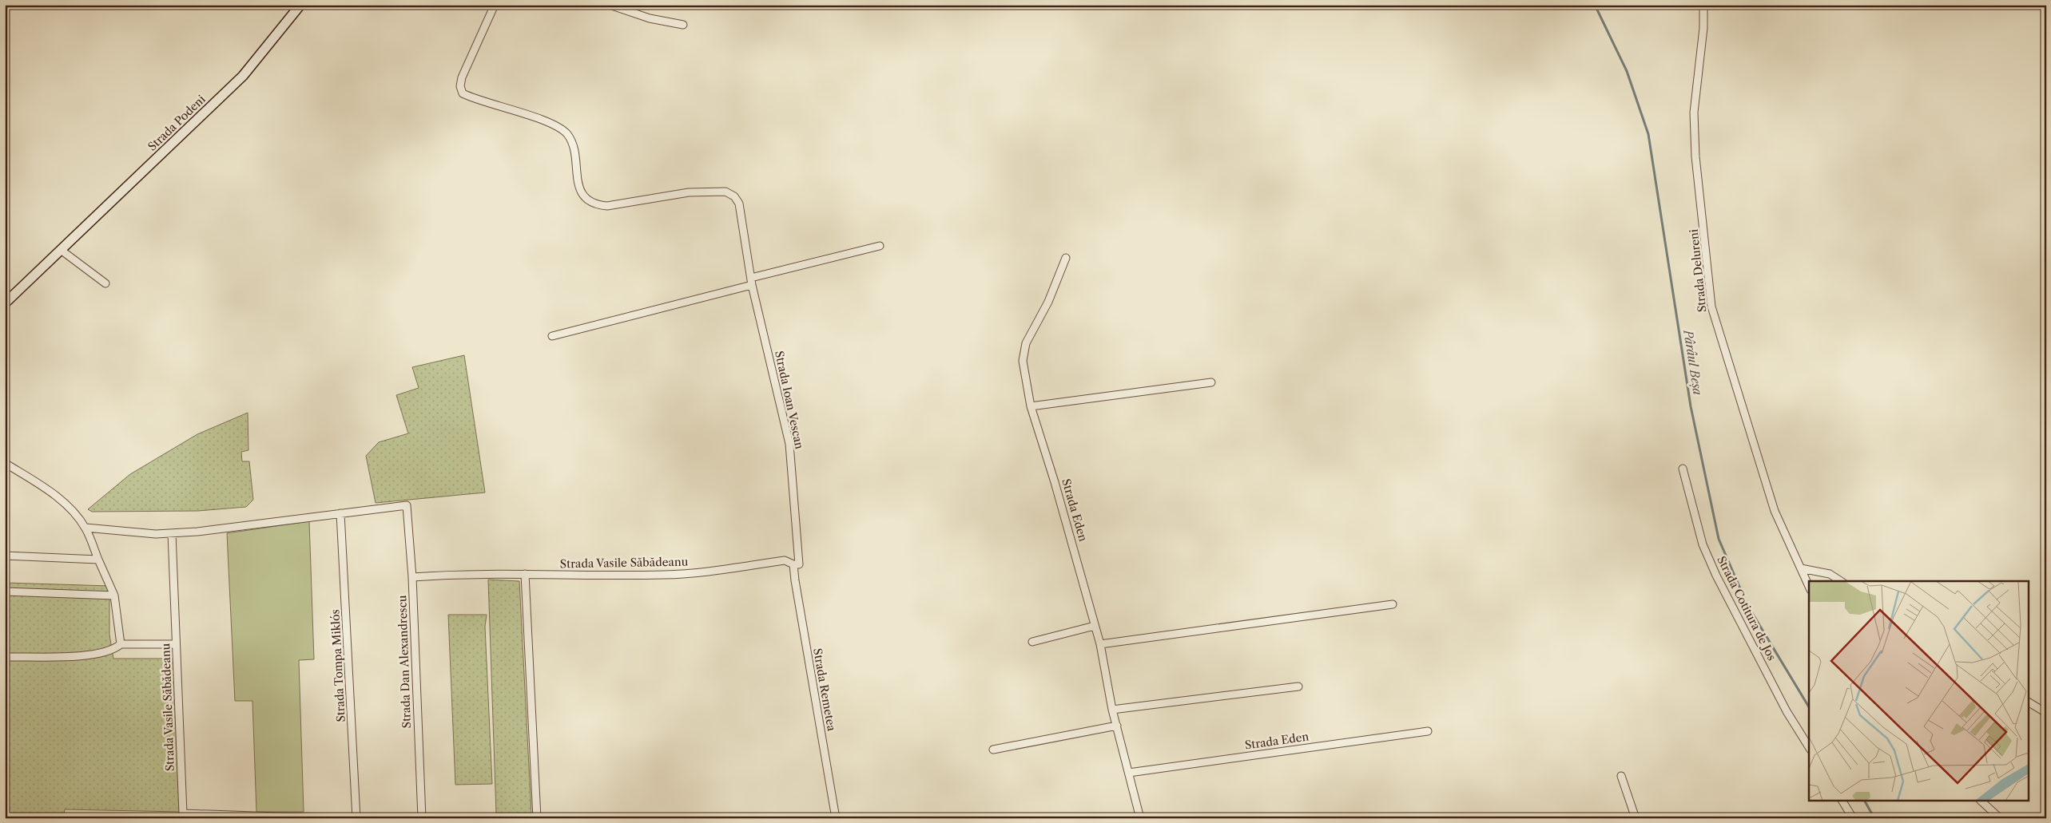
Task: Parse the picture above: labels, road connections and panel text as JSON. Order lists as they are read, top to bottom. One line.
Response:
{"streets":{"main road":["Strada Podeni"],"street":["Strada Delureni","Strada Ioan Vescan","Strada Eden","Strada Vasile Săbădeanu","Strada Cotitura de Jos","Strada Dan Alexandrescu","Strada Tompa Miklós","Strada Remetea"]},"crossings":[["Strada Ioan Vescan","Strada Vasile Săbădeanu"],["Strada Ioan Vescan","Strada Remetea"],["Strada Vasile Săbădeanu","Strada Dan Alexandrescu"],["Strada Vasile Săbădeanu","Strada Remetea"],["Strada Dan Alexandrescu","Strada Tompa Miklós"]],"water":["Pârâul Beșa"]}
